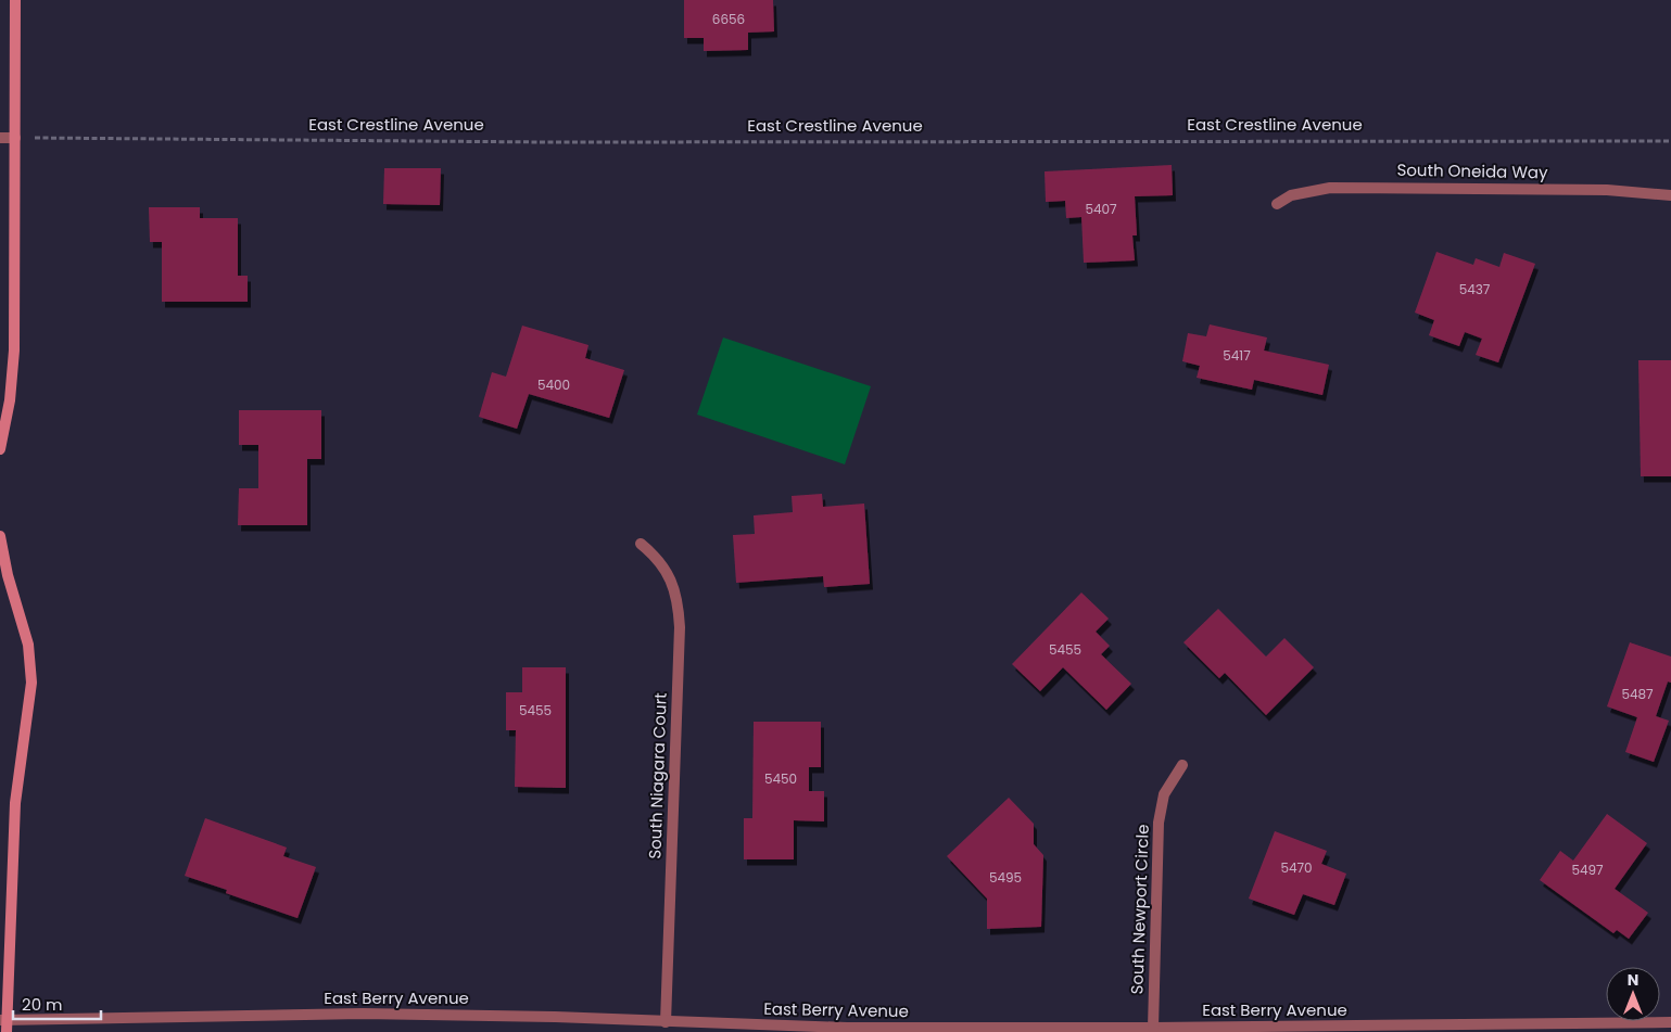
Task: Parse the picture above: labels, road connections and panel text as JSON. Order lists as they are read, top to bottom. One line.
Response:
{"streets":{"street":["South Oneida Way","South Niagara Court","South Newport Circle","East Berry Avenue"],"path":["East Crestline Avenue"]},"crossings":[["South Niagara Court","East Berry Avenue"],["South Newport Circle","East Berry Avenue"]],"house_numbers":["6656","5407","5437","5417","5400","5455","5487","5455","5450","5470","5497","5495"],"scale_bar":"20 m","north":"top"}
